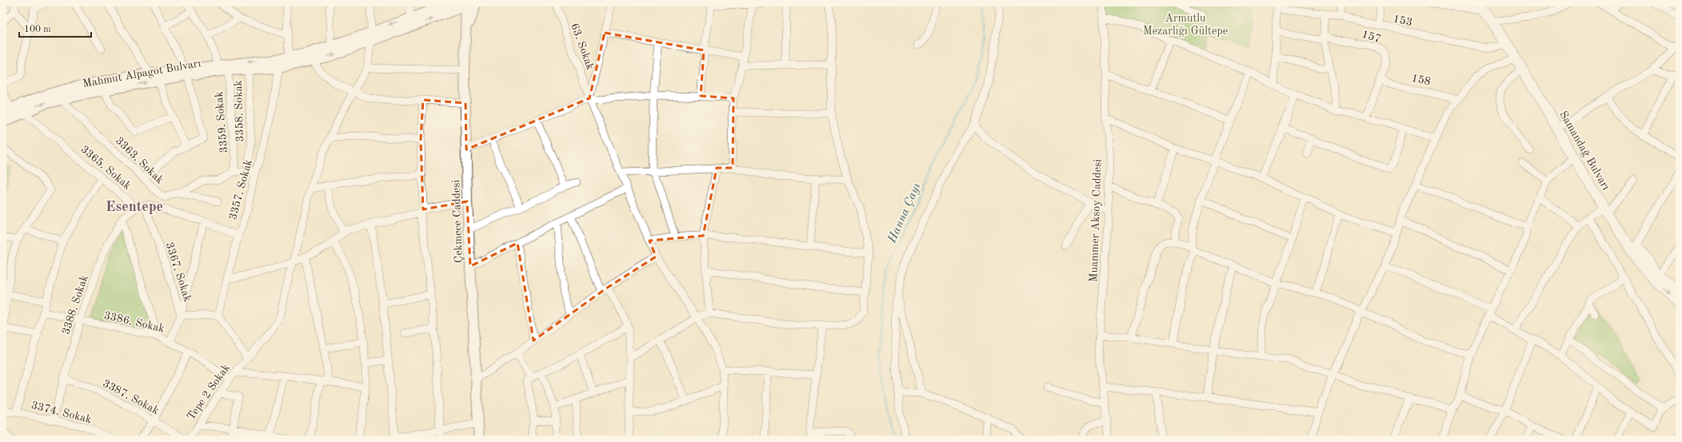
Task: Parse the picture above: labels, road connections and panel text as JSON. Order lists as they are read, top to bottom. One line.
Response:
{"streets":{"highway":["Samandağ Bulvarı"],"main road":["Mahmut Alpagot Bulvarı","Çekmece Caddesi"],"street":["153","157","63. Sokak","158","3358. Sokak","3359. Sokak","3363. Sokak","3365. Sokak","3357. Sokak","Muammer Aksoy Caddesi","3367. Sokak","3388. Sokak","3386. Sokak","Tepe 2 Sokak","3387. Sokak","3374. Sokak"]},"crossings":[["153","Samandağ Bulvarı"],["157","158"],["Mahmut Alpagot Bulvarı","3358. Sokak"],["Mahmut Alpagot Bulvarı","3359. Sokak"],["Mahmut Alpagot Bulvarı","3363. Sokak"],["Mahmut Alpagot Bulvarı","3365. Sokak"],["Mahmut Alpagot Bulvarı","3357. Sokak"],["3365. Sokak","3388. Sokak"],["3357. Sokak","3367. Sokak"],["3388. Sokak","3386. Sokak"],["3388. Sokak","3387. Sokak"],["3388. Sokak","3374. Sokak"],["3386. Sokak","Tepe 2 Sokak"]],"districts":["Esentepe"],"water":["Hanna Çayı"],"parks":["Armutlu Mezarlığı Gültepe"],"scale_bar":"100 m"}
